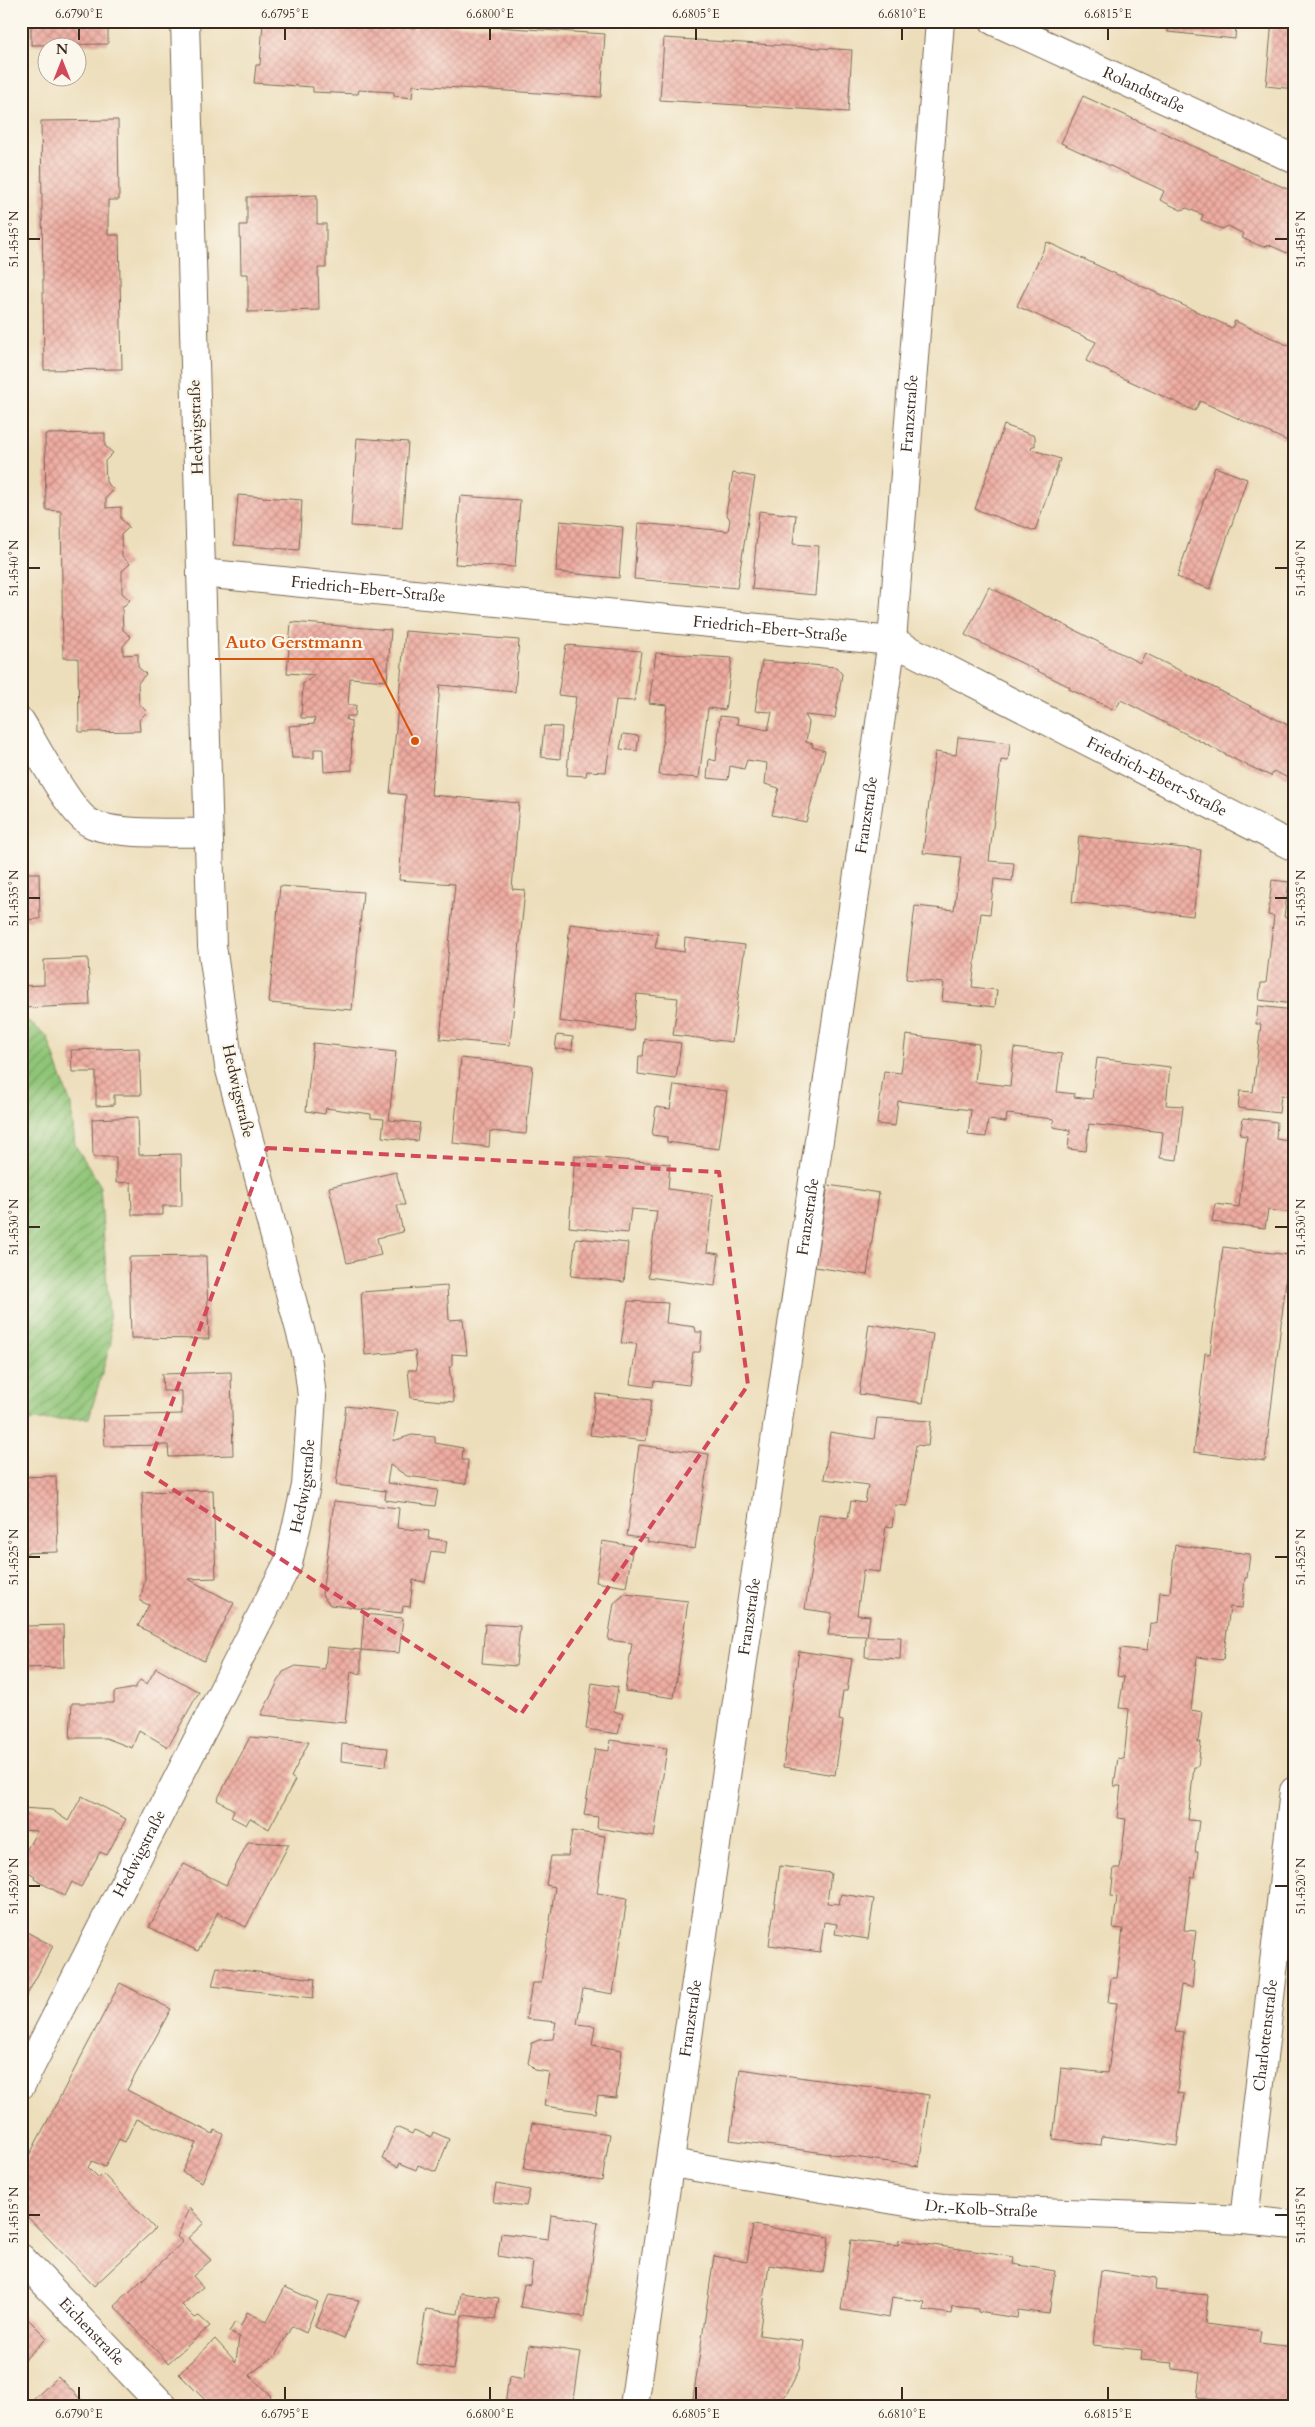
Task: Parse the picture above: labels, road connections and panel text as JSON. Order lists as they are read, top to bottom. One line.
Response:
{"streets":{"street":["Rolandstraße","Franzstraße","Hedwigstraße","Friedrich-Ebert-Straße","Charlottenstraße","Dr.-Kolb-Straße","Eichenstraße"]},"crossings":[["Franzstraße","Friedrich-Ebert-Straße"],["Franzstraße","Dr.-Kolb-Straße"],["Hedwigstraße","Friedrich-Ebert-Straße"],["Charlottenstraße","Dr.-Kolb-Straße"]],"places":["Auto Gerstmann"],"north":"top","coordinates":["6.6790°E","6.6795°E","6.6800°E","6.6805°E","6.6810°E","6.6815°E","51.4545°N","51.4540°N","51.4535°N","51.4530°N","51.4525°N","51.4520°N","51.4515°N"]}
